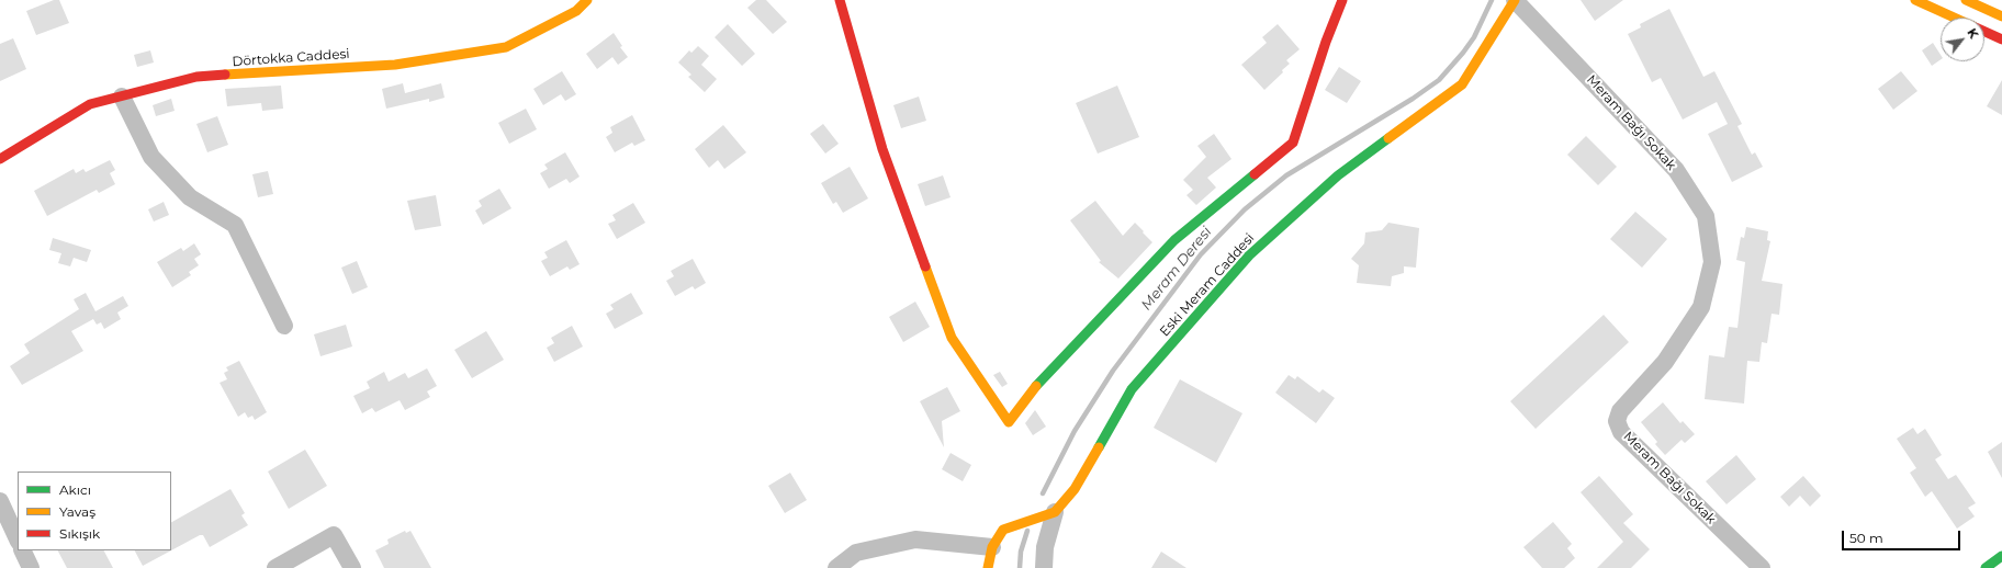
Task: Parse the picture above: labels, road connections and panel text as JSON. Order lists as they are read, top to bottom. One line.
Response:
{"streets":{"street":["Dörtokka Caddesi","Meram Bağı Sokak","Eski Meram Caddesi"]},"crossings":[["Meram Bağı Sokak","Eski Meram Caddesi"]],"water":["Meram Deresi"],"legend":["Akıcı","Yavaş","Sıkışık"],"scale_bar":"50 m","north":"top right"}
